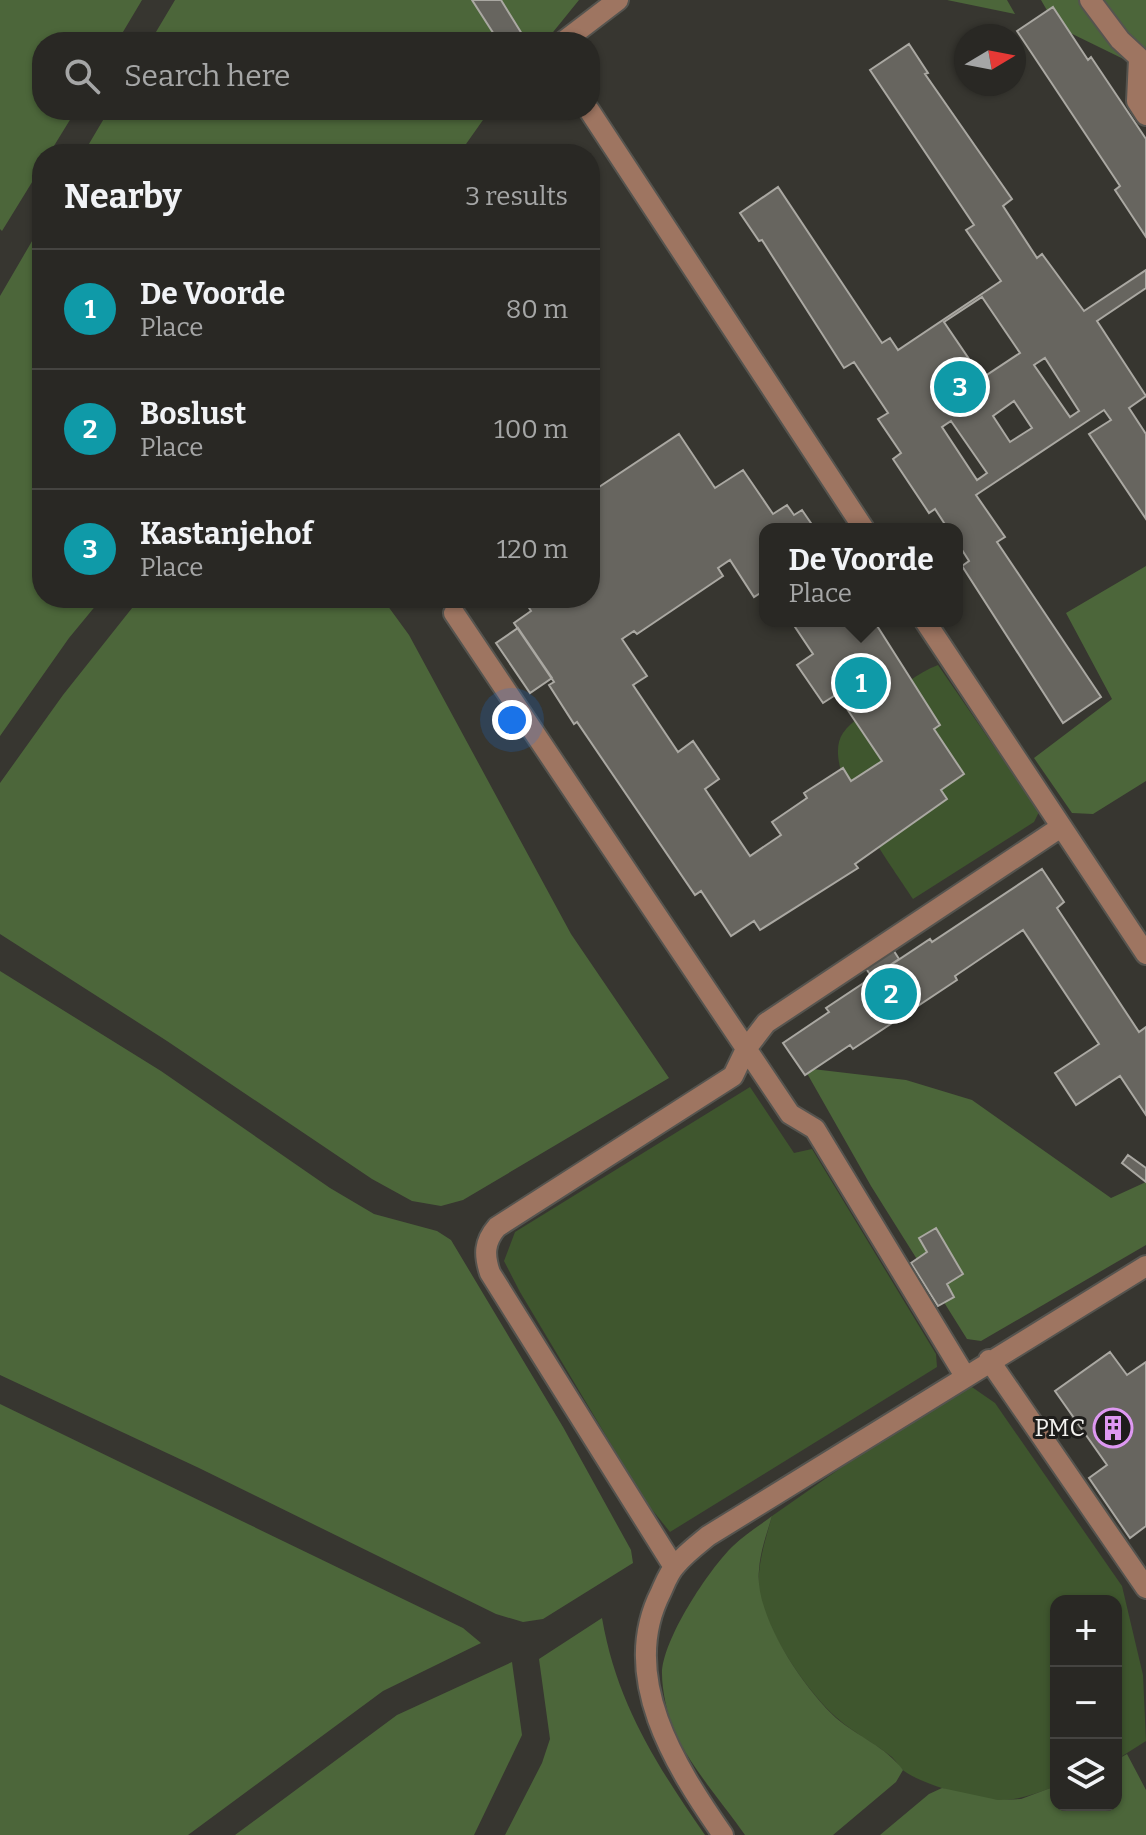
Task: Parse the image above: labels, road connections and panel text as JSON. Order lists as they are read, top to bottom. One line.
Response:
{"places":{"building":["PMC"]},"north":"right","page":{"search":"Search here","heading":["Nearby","3 results"],"list":[{"mark":"1","name":"De Voorde","note":"Place","value":"80 m"},{"mark":"2","name":"Boslust","note":"Place","value":"100 m"},{"mark":"3","name":"Kastanjehof","note":"Place","value":"120 m"}],"pins":["3","1","2"],"popup":["De Voorde","Place"],"map_buttons":["+","−"]}}
